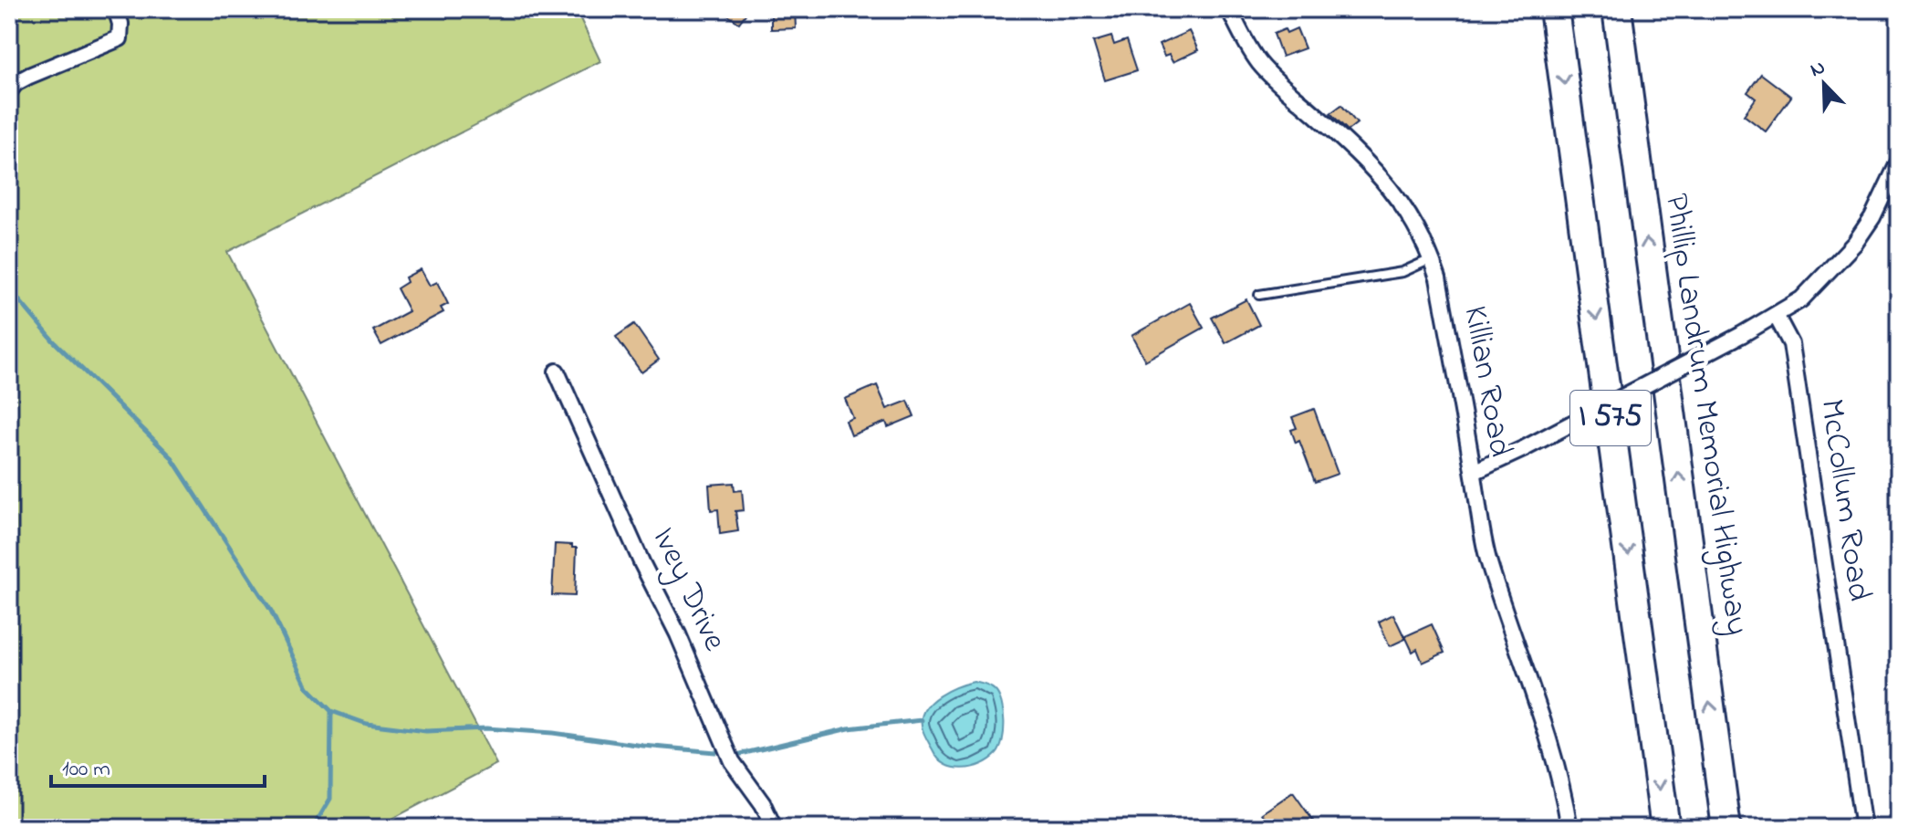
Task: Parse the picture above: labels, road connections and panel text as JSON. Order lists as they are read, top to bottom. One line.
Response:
{"streets":{"highway":["Phillip Landrum Memorial Highway","I 575"],"street":["Killian Road","McCollum Road","Ivey Drive"]},"scale_bar":"100 m","north":"top left"}
